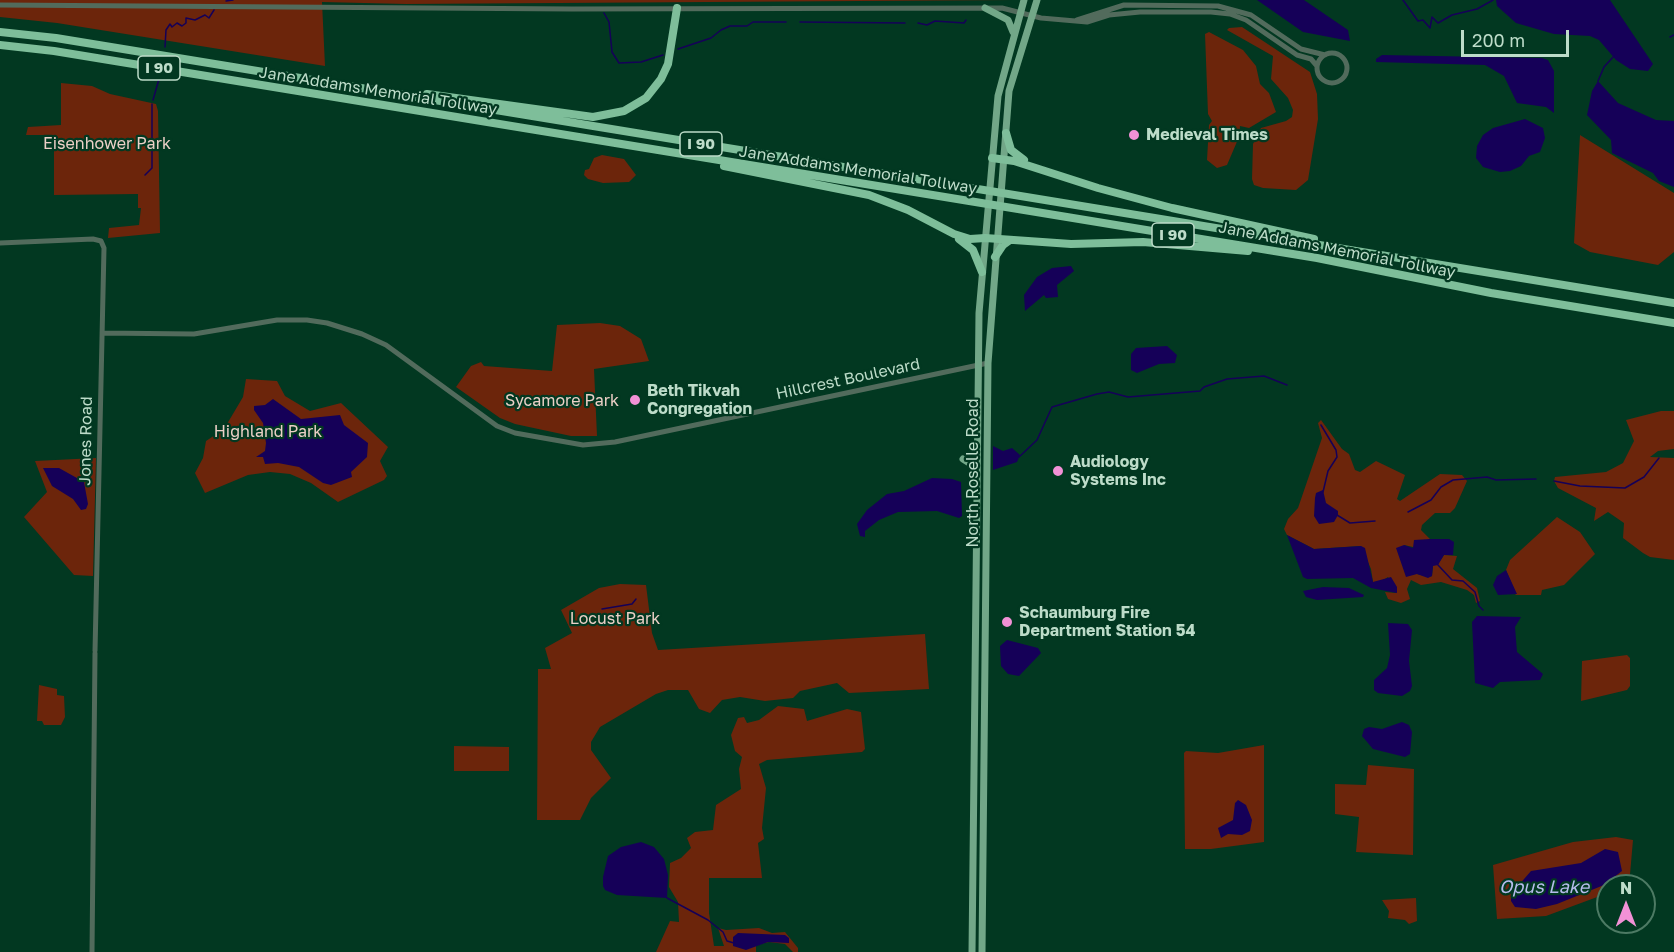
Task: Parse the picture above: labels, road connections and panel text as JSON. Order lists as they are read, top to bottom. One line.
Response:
{"streets":{"highway":["I 90","Jane Addams Memorial Tollway"],"main road":["North Roselle Road"],"street":["Hillcrest Boulevard","Jones Road"]},"crossings":[["Hillcrest Boulevard","Jones Road"],["Hillcrest Boulevard","North Roselle Road"]],"water":["Opus Lake"],"parks":["Eisenhower Park","Sycamore Park","Highland Park","Locust Park"],"places":["Medieval Times","Beth Tikvah Congregation","Audiology Systems Inc","Schaumburg Fire Department Station 54"],"scale_bar":"200 m","north":"top"}
